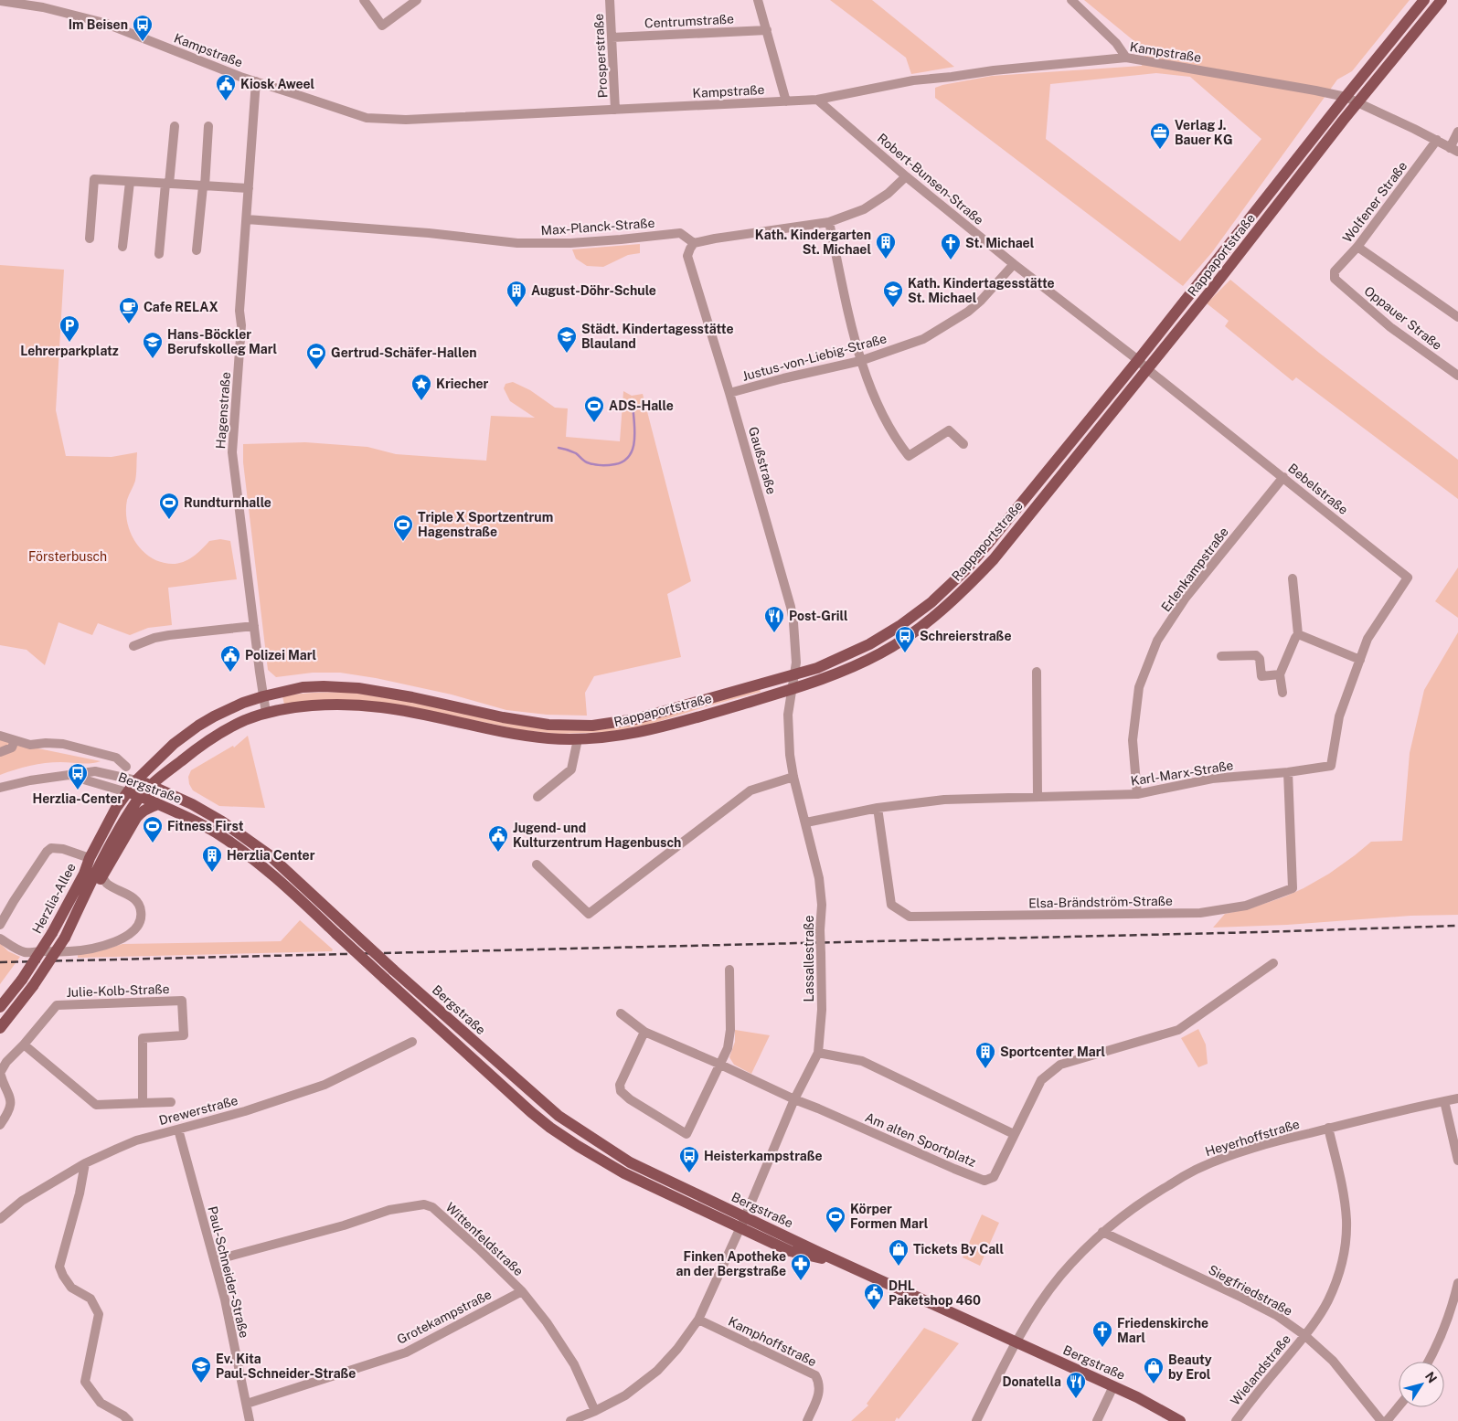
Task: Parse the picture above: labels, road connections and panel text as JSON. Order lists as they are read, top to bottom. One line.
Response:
{"streets":{"main road":["Rappaportstraße","Bergstraße","Herzlia-Allee"],"street":["Centrumstraße","Kampstraße","Prosperstraße","Robert-Bunsen-Straße","Wolfener Straße","Max-Planck-Straße","Oppauer Straße","Justus-von-Liebig-Straße","Hagenstraße","Gaußstraße","Bebelstraße","Erlenkampstraße","Karl-Marx-Straße","Elsa-Brändström-Straße","Lassallestraße","Julie-Kolb-Straße","Drewerstraße","Heyerhoffstraße","Am alten Sportplatz","Wittenfeldstraße","Paul-Schneider-Straße","Siegfriedstraße","Grotekampstraße","Kamphoffstraße","Wielandstraße"]},"crossings":[["Centrumstraße","Prosperstraße"],["Kampstraße","Prosperstraße"],["Kampstraße","Robert-Bunsen-Straße"],["Kampstraße","Wolfener Straße"],["Kampstraße","Rappaportstraße"],["Kampstraße","Hagenstraße"],["Robert-Bunsen-Straße","Rappaportstraße"],["Robert-Bunsen-Straße","Justus-von-Liebig-Straße"],["Robert-Bunsen-Straße","Bebelstraße"],["Wolfener Straße","Oppauer Straße"],["Max-Planck-Straße","Hagenstraße"],["Max-Planck-Straße","Gaußstraße"],["Rappaportstraße","Hagenstraße"],["Rappaportstraße","Gaußstraße"],["Rappaportstraße","Bebelstraße"],["Rappaportstraße","Bergstraße"],["Rappaportstraße","Herzlia-Allee"],["Rappaportstraße","Lassallestraße"],["Justus-von-Liebig-Straße","Gaußstraße"],["Gaußstraße","Lassallestraße"],["Bebelstraße","Erlenkampstraße"],["Bebelstraße","Karl-Marx-Straße"],["Erlenkampstraße","Karl-Marx-Straße"],["Karl-Marx-Straße","Elsa-Brändström-Straße"],["Karl-Marx-Straße","Lassallestraße"],["Bergstraße","Herzlia-Allee"],["Bergstraße","Lassallestraße"],["Bergstraße","Heyerhoffstraße"],["Lassallestraße","Am alten Sportplatz"],["Drewerstraße","Paul-Schneider-Straße"],["Heyerhoffstraße","Siegfriedstraße"],["Heyerhoffstraße","Wielandstraße"],["Wittenfeldstraße","Paul-Schneider-Straße"],["Wittenfeldstraße","Grotekampstraße"],["Paul-Schneider-Straße","Grotekampstraße"],["Siegfriedstraße","Wielandstraße"]],"parks":["Försterbusch"],"places":{"bus stop":["Im Beisen","Schreierstraße","Herzlia-Center","Heisterkampstraße"],"public building":["Kiosk Aweel","Polizei Marl","Jugend- und Kulturzentrum Hagenbusch","DHL Paketshop 460"],"office":["Verlag J. Bauer KG"],"building":["Kath. Kindergarten St. Michael","August-Döhr-Schule","Herzlia Center","Sportcenter Marl"],"church":["St. Michael","Friedenskirche Marl"],"school or university":["Kath. Kindertagesstätte St. Michael","Städt. Kindertagesstätte Blauland","Hans-Böckler Berufskolleg Marl","Ev. Kita Paul-Schneider-Straße"],"cafe":["Cafe RELAX"],"parking":["Lehrerparkplatz"],"sports":["Gertrud-Schäfer-Hallen","ADS-Halle","Rundturnhalle","Triple X Sportzentrum Hagenstraße","Fitness First","Körper Formen Marl"],"place":["Kriecher"],"restaurant":["Post-Grill","Donatella"],"shop":["Tickets By Call","Beauty by Erol"],"pharmacy":["Finken Apotheke an der Bergstraße"]},"north":"top right"}
